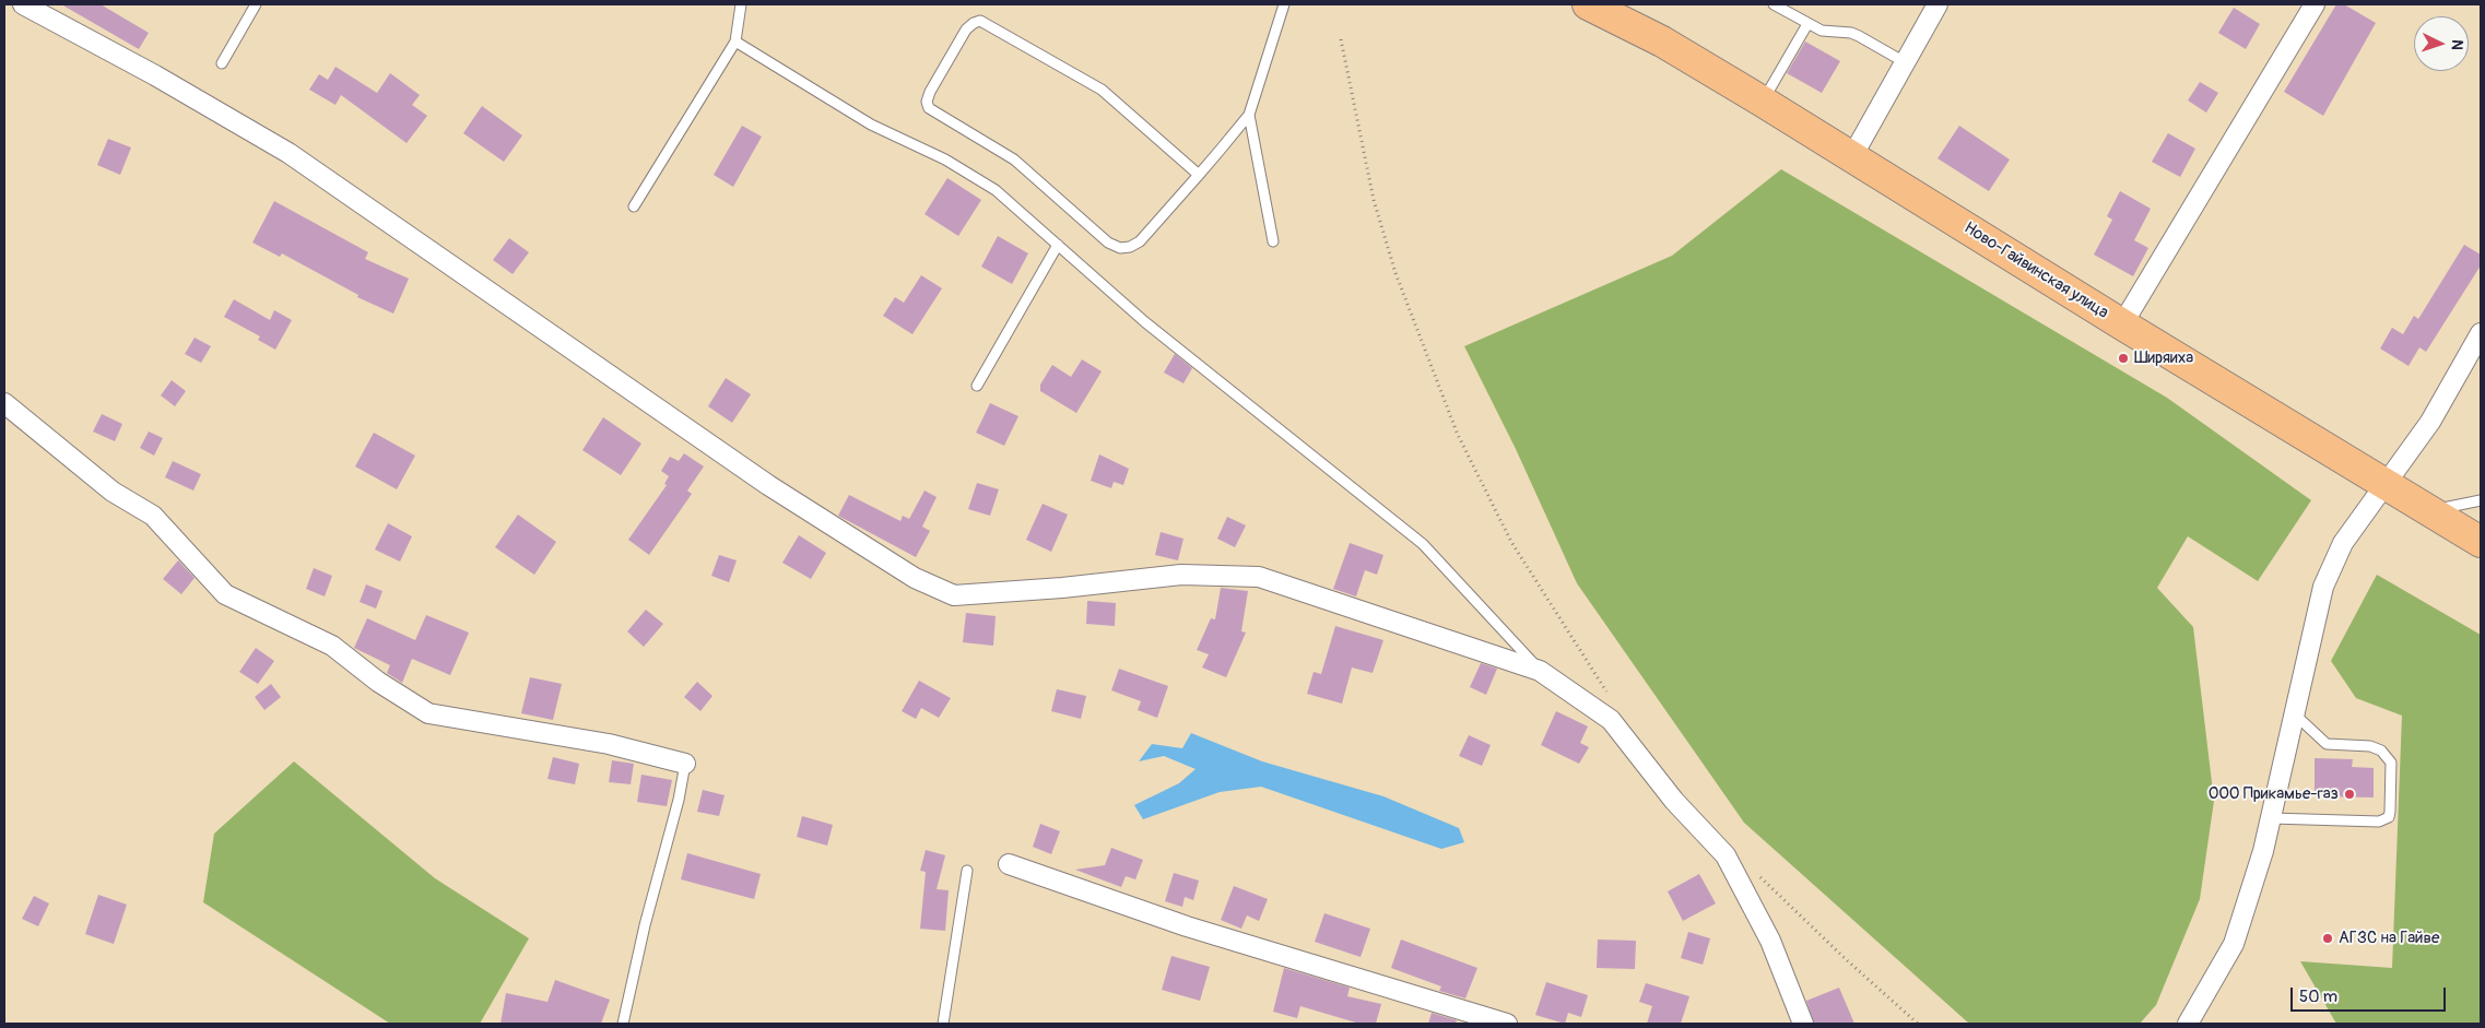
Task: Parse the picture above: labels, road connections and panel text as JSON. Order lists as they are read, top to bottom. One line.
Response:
{"streets":{"main road":["Ново-Гайвинская улица"]},"places":["Ширяиха","ООО Прикамье-газ","АГЗС на Гайве"],"scale_bar":"50 m","north":"right"}
